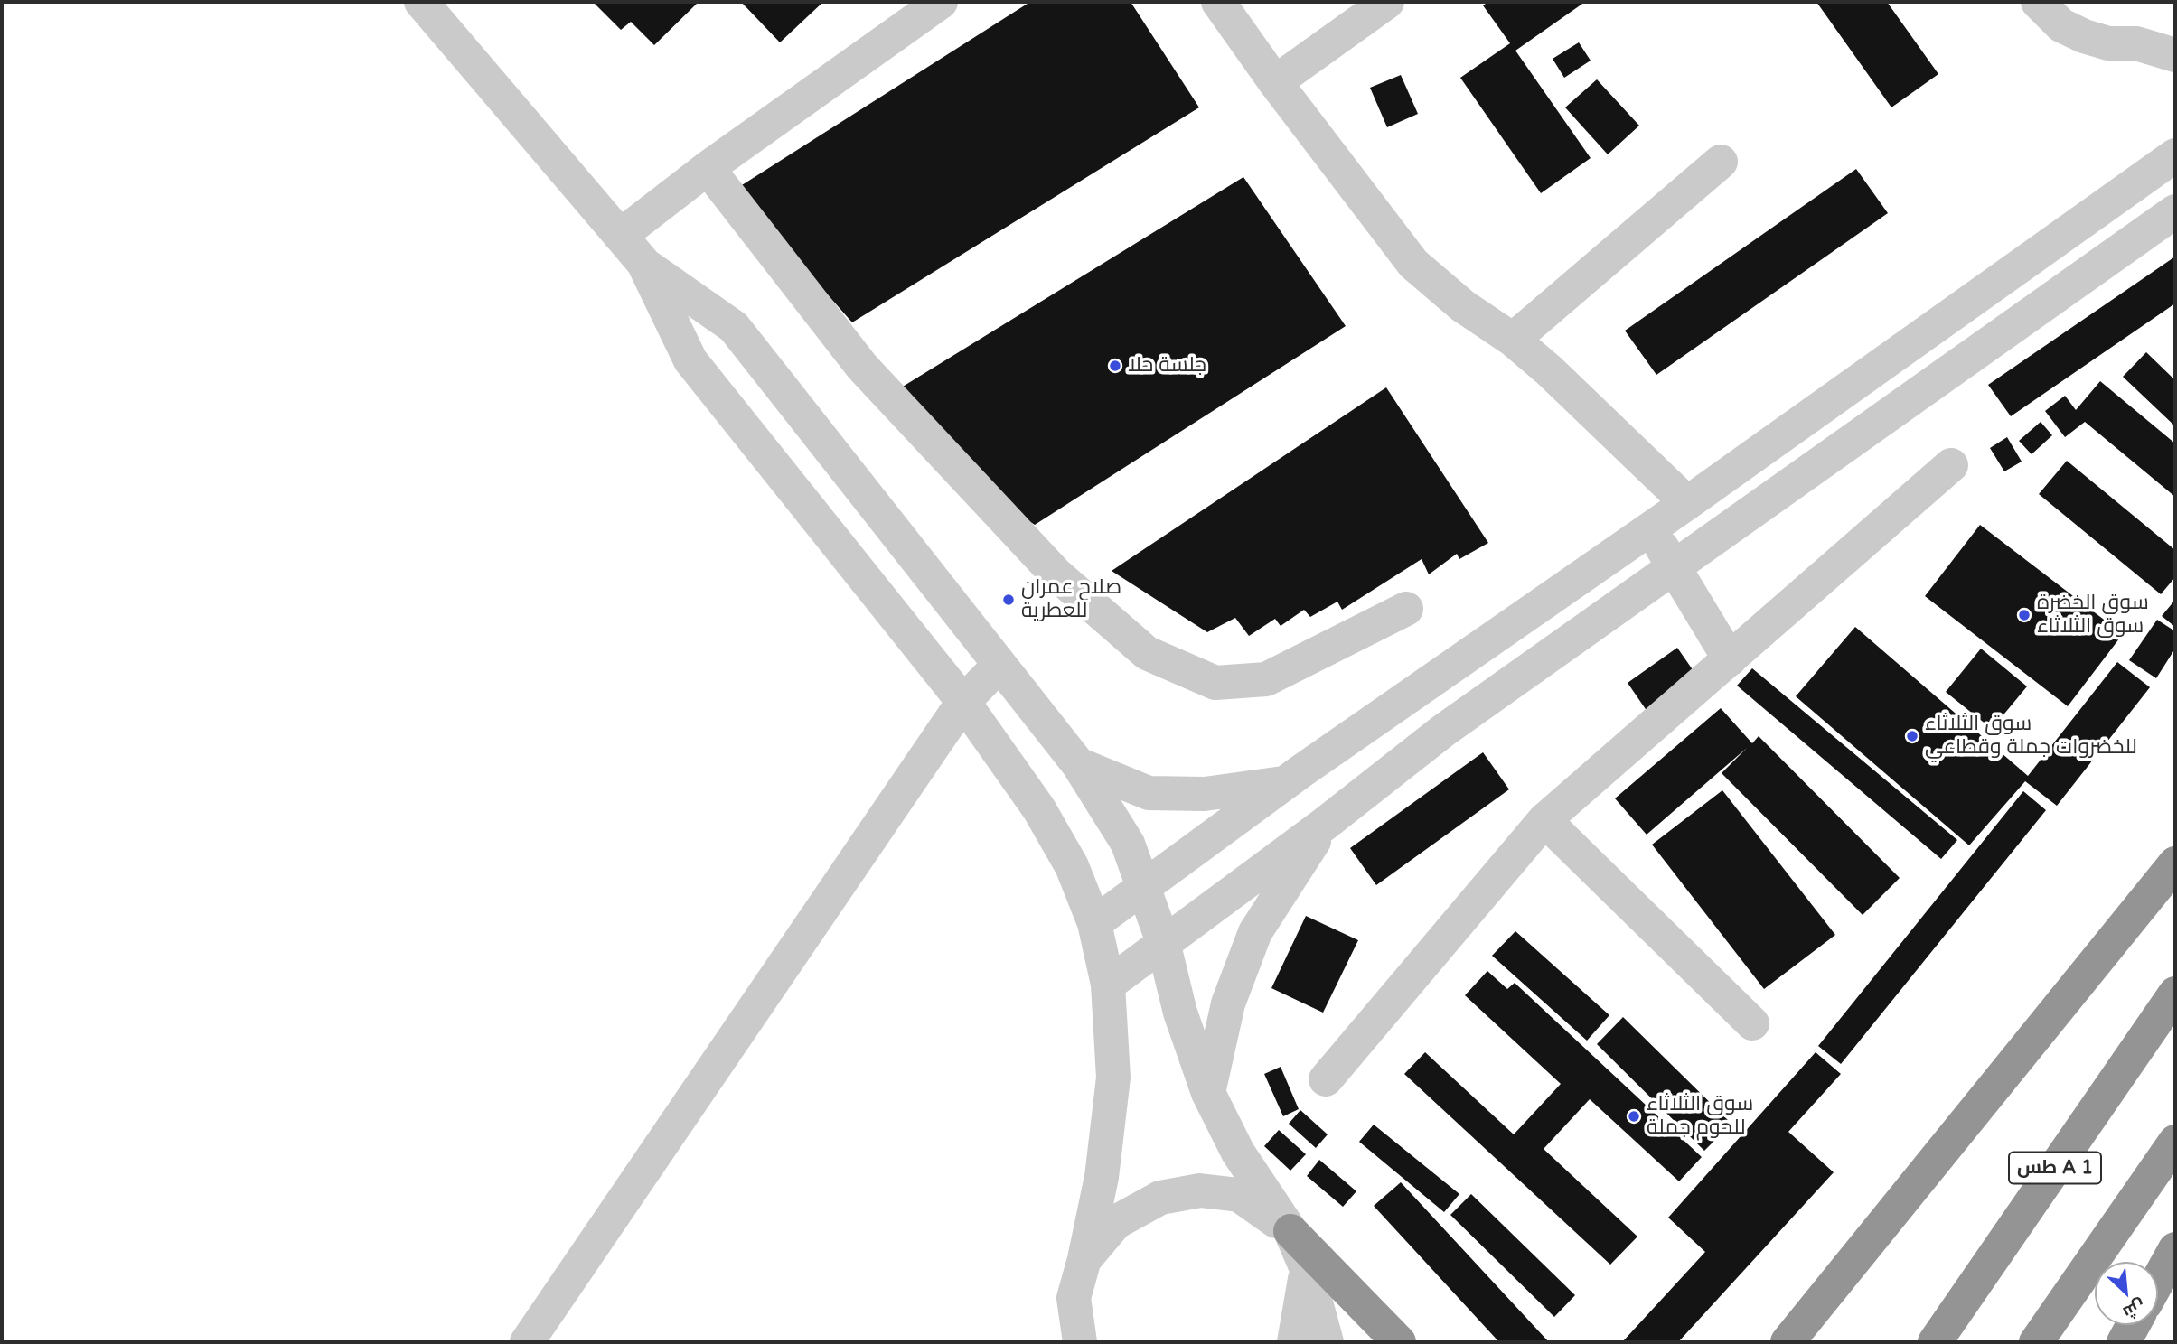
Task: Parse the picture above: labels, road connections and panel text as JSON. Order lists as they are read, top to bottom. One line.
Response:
{"streets":{"highway":["طس A 1"]},"places":["جلسة حلا","صلاح عمران للعطرية","سوق الخضرة سوق الثلاثاء","سوق الثلاثاء للخضروات جملة وقطاعي","سوق الثلاثاء للحوم جملة"],"north":"bottom right"}
